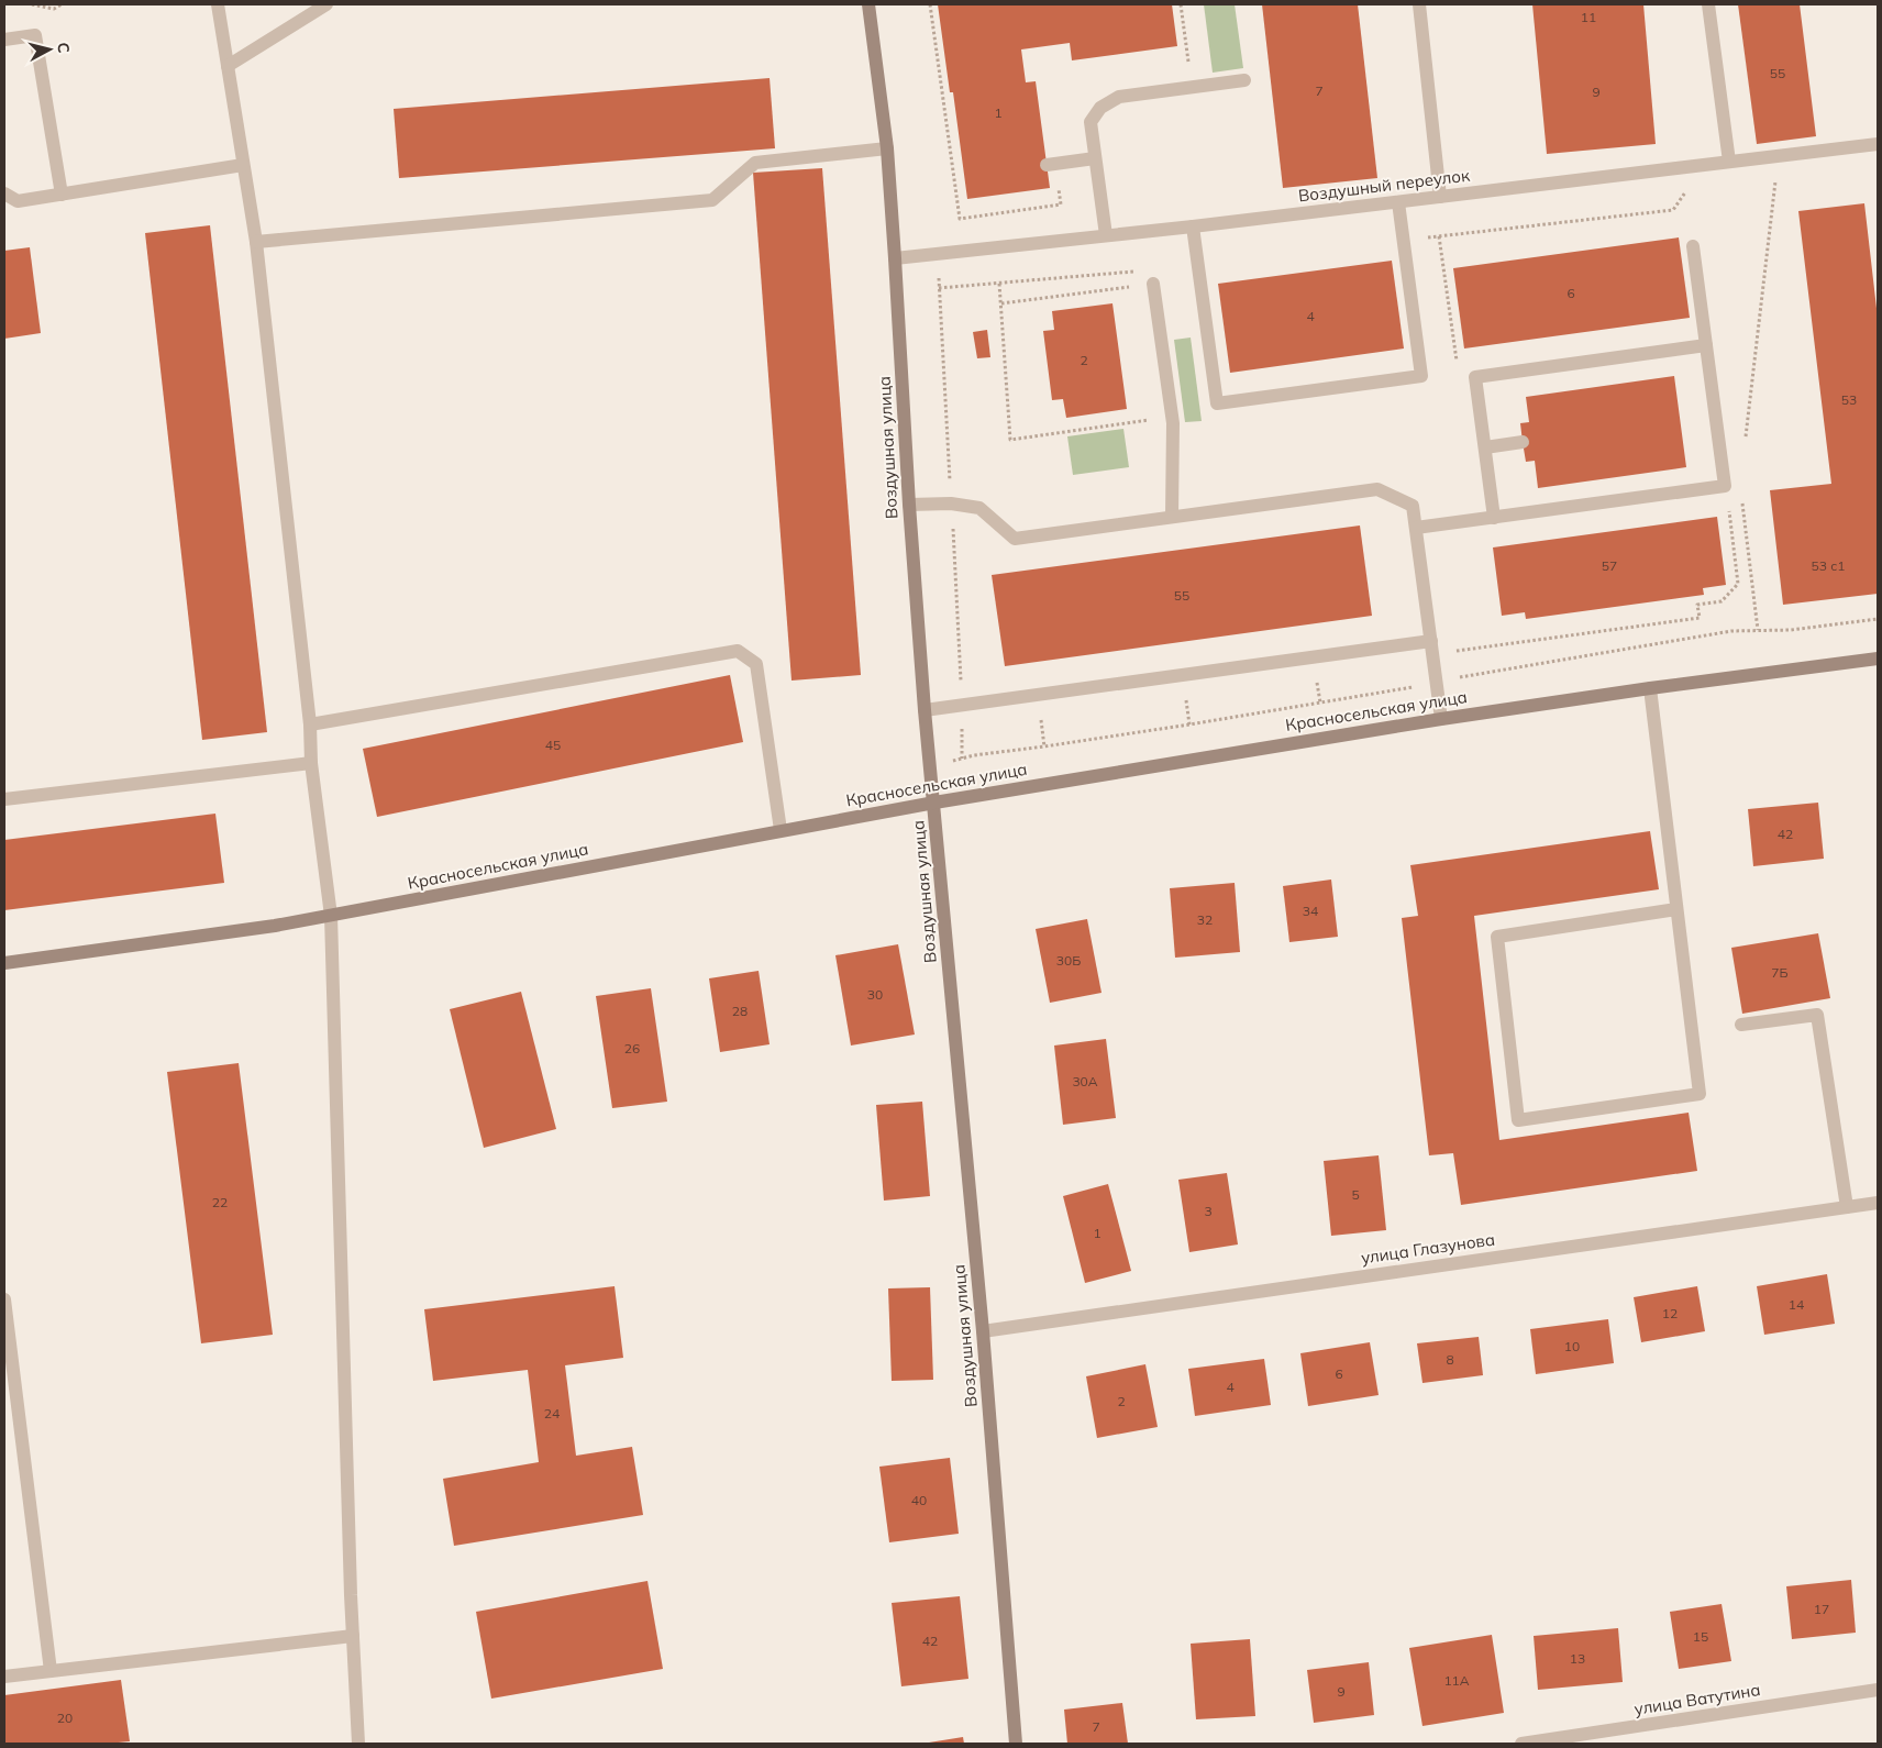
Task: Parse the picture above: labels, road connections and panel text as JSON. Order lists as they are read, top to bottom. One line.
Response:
{"streets":{"main road":["Воздушная улица","Красносельская улица"],"street":["Воздушный переулок","улица Глазунова","улица Ватутина"]},"crossings":[["Воздушный переулок","Воздушная улица"],["Воздушная улица","Красносельская улица"],["Воздушная улица","улица Глазунова"]],"house_numbers":["11","55","7","9","1","6","4","2","53","57","53 с1","55","45","42","34","32","30Б","7Б","30","28","26","30А","5","22","3","1","14","12","10","8","6","4","2","24","40","17","15","42","13","11А","9","20","7"],"north":"right"}
